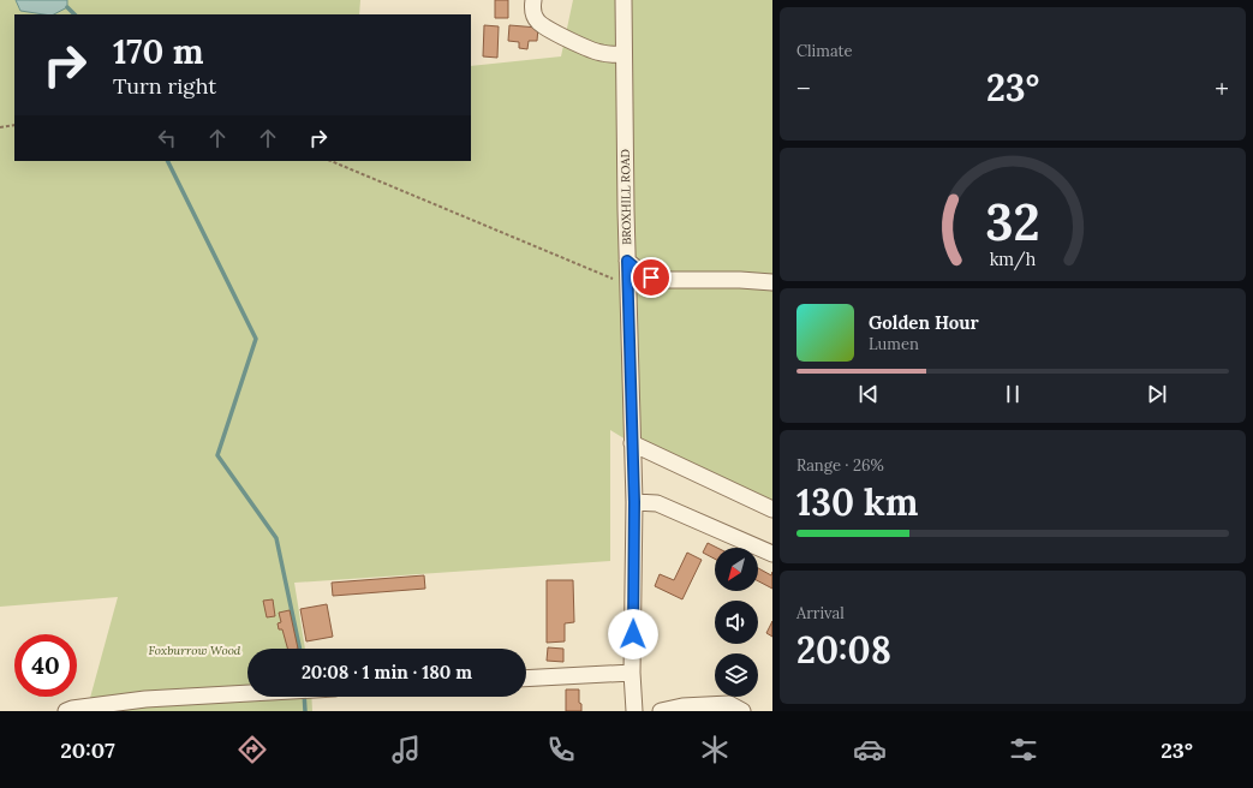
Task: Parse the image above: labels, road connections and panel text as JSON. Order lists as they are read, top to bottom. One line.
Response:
{"streets":{"street":["BROXHILL ROAD"]},"parks":["Foxburrow Wood"],"north":"bottom left","page":{"tile":["Climate",["Range · 26%","130 km"],["Arrival","20:08"]],"turn":["170 m","Turn right"],"heat":["−","23°","+"],"song":["Golden Hour","Lumen"],"limit":"40","trip":"20:08 · 1 min · 180 m","tabs":["20:07","23°"],"gauge":["32","km/h"]}}
